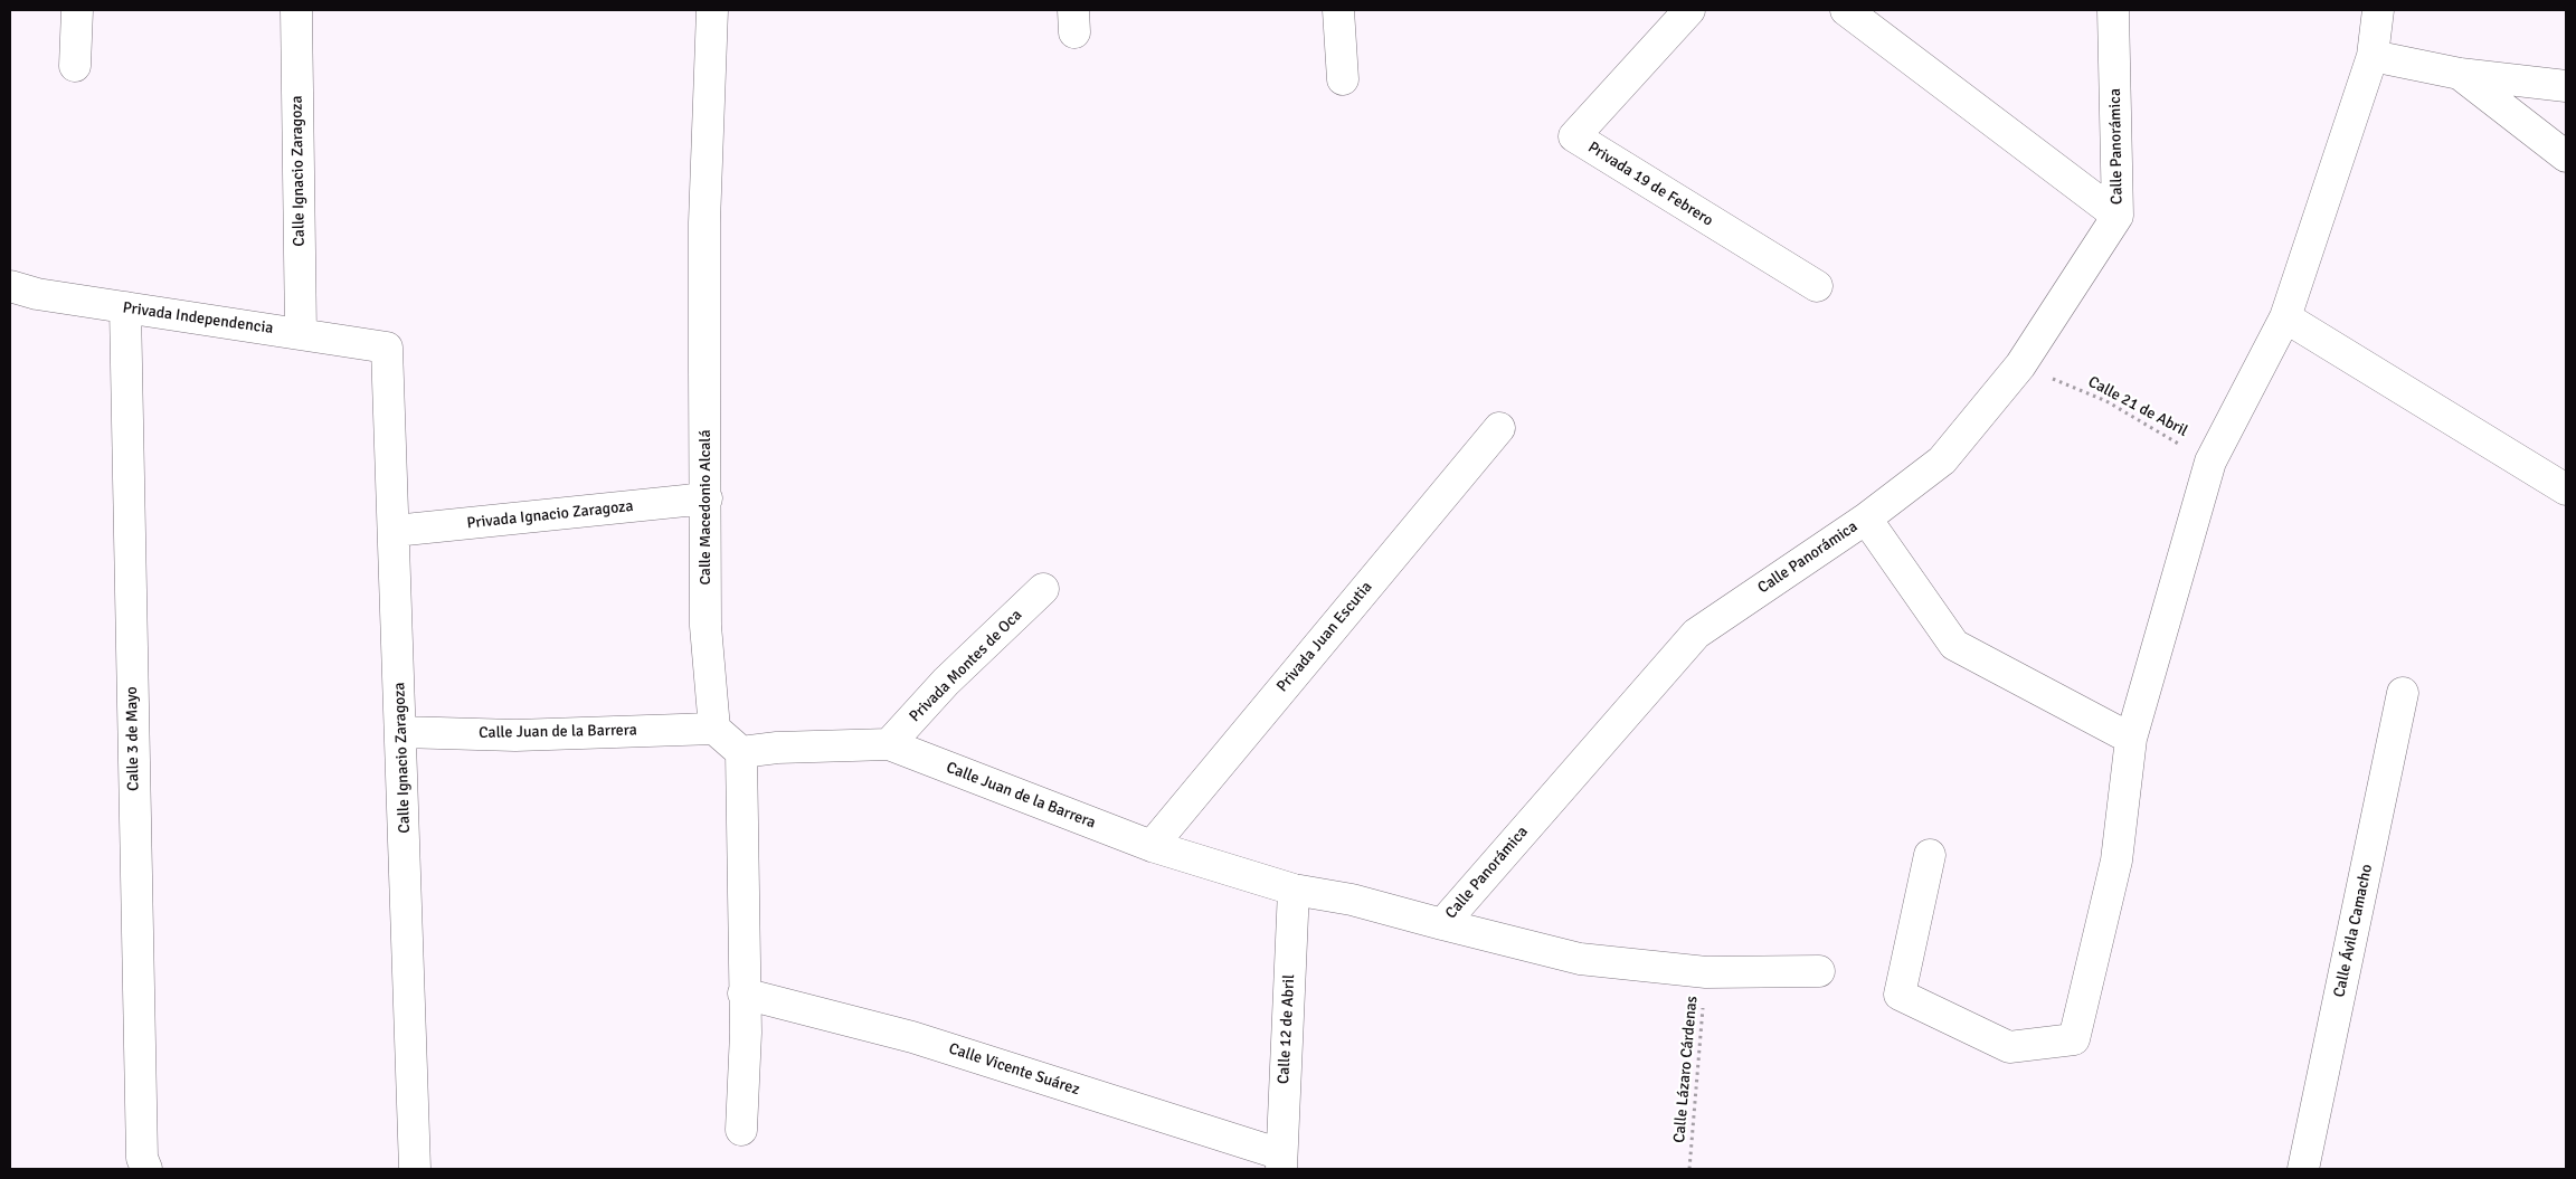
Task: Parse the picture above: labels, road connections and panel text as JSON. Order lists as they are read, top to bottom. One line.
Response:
{"streets":{"street":["Calle Panorámica","Calle Ignacio Zaragoza","Privada 19 de Febrero","Privada Independencia","Calle Macedonio Alcalá","Privada Ignacio Zaragoza","Privada Juan Escutia","Privada Montes de Oca","Calle Juan de la Barrera","Calle 3 de Mayo","Calle Ávila Camacho","Calle 12 de Abril","Calle Vicente Suárez"],"path":["Calle 21 de Abril","Calle Lázaro Cárdenas"]},"crossings":[["Calle Panorámica","Calle 21 de Abril"],["Calle Panorámica","Calle Juan de la Barrera"],["Calle Panorámica","Calle 12 de Abril"],["Calle Ignacio Zaragoza","Privada Independencia"],["Calle Ignacio Zaragoza","Privada Ignacio Zaragoza"],["Calle Ignacio Zaragoza","Calle Juan de la Barrera"],["Privada Independencia","Calle 3 de Mayo"],["Calle Macedonio Alcalá","Privada Ignacio Zaragoza"],["Calle Macedonio Alcalá","Calle Juan de la Barrera"],["Privada Juan Escutia","Calle Juan de la Barrera"],["Privada Montes de Oca","Calle Juan de la Barrera"],["Calle Juan de la Barrera","Calle 12 de Abril"],["Calle 12 de Abril","Calle Vicente Suárez"]]}
